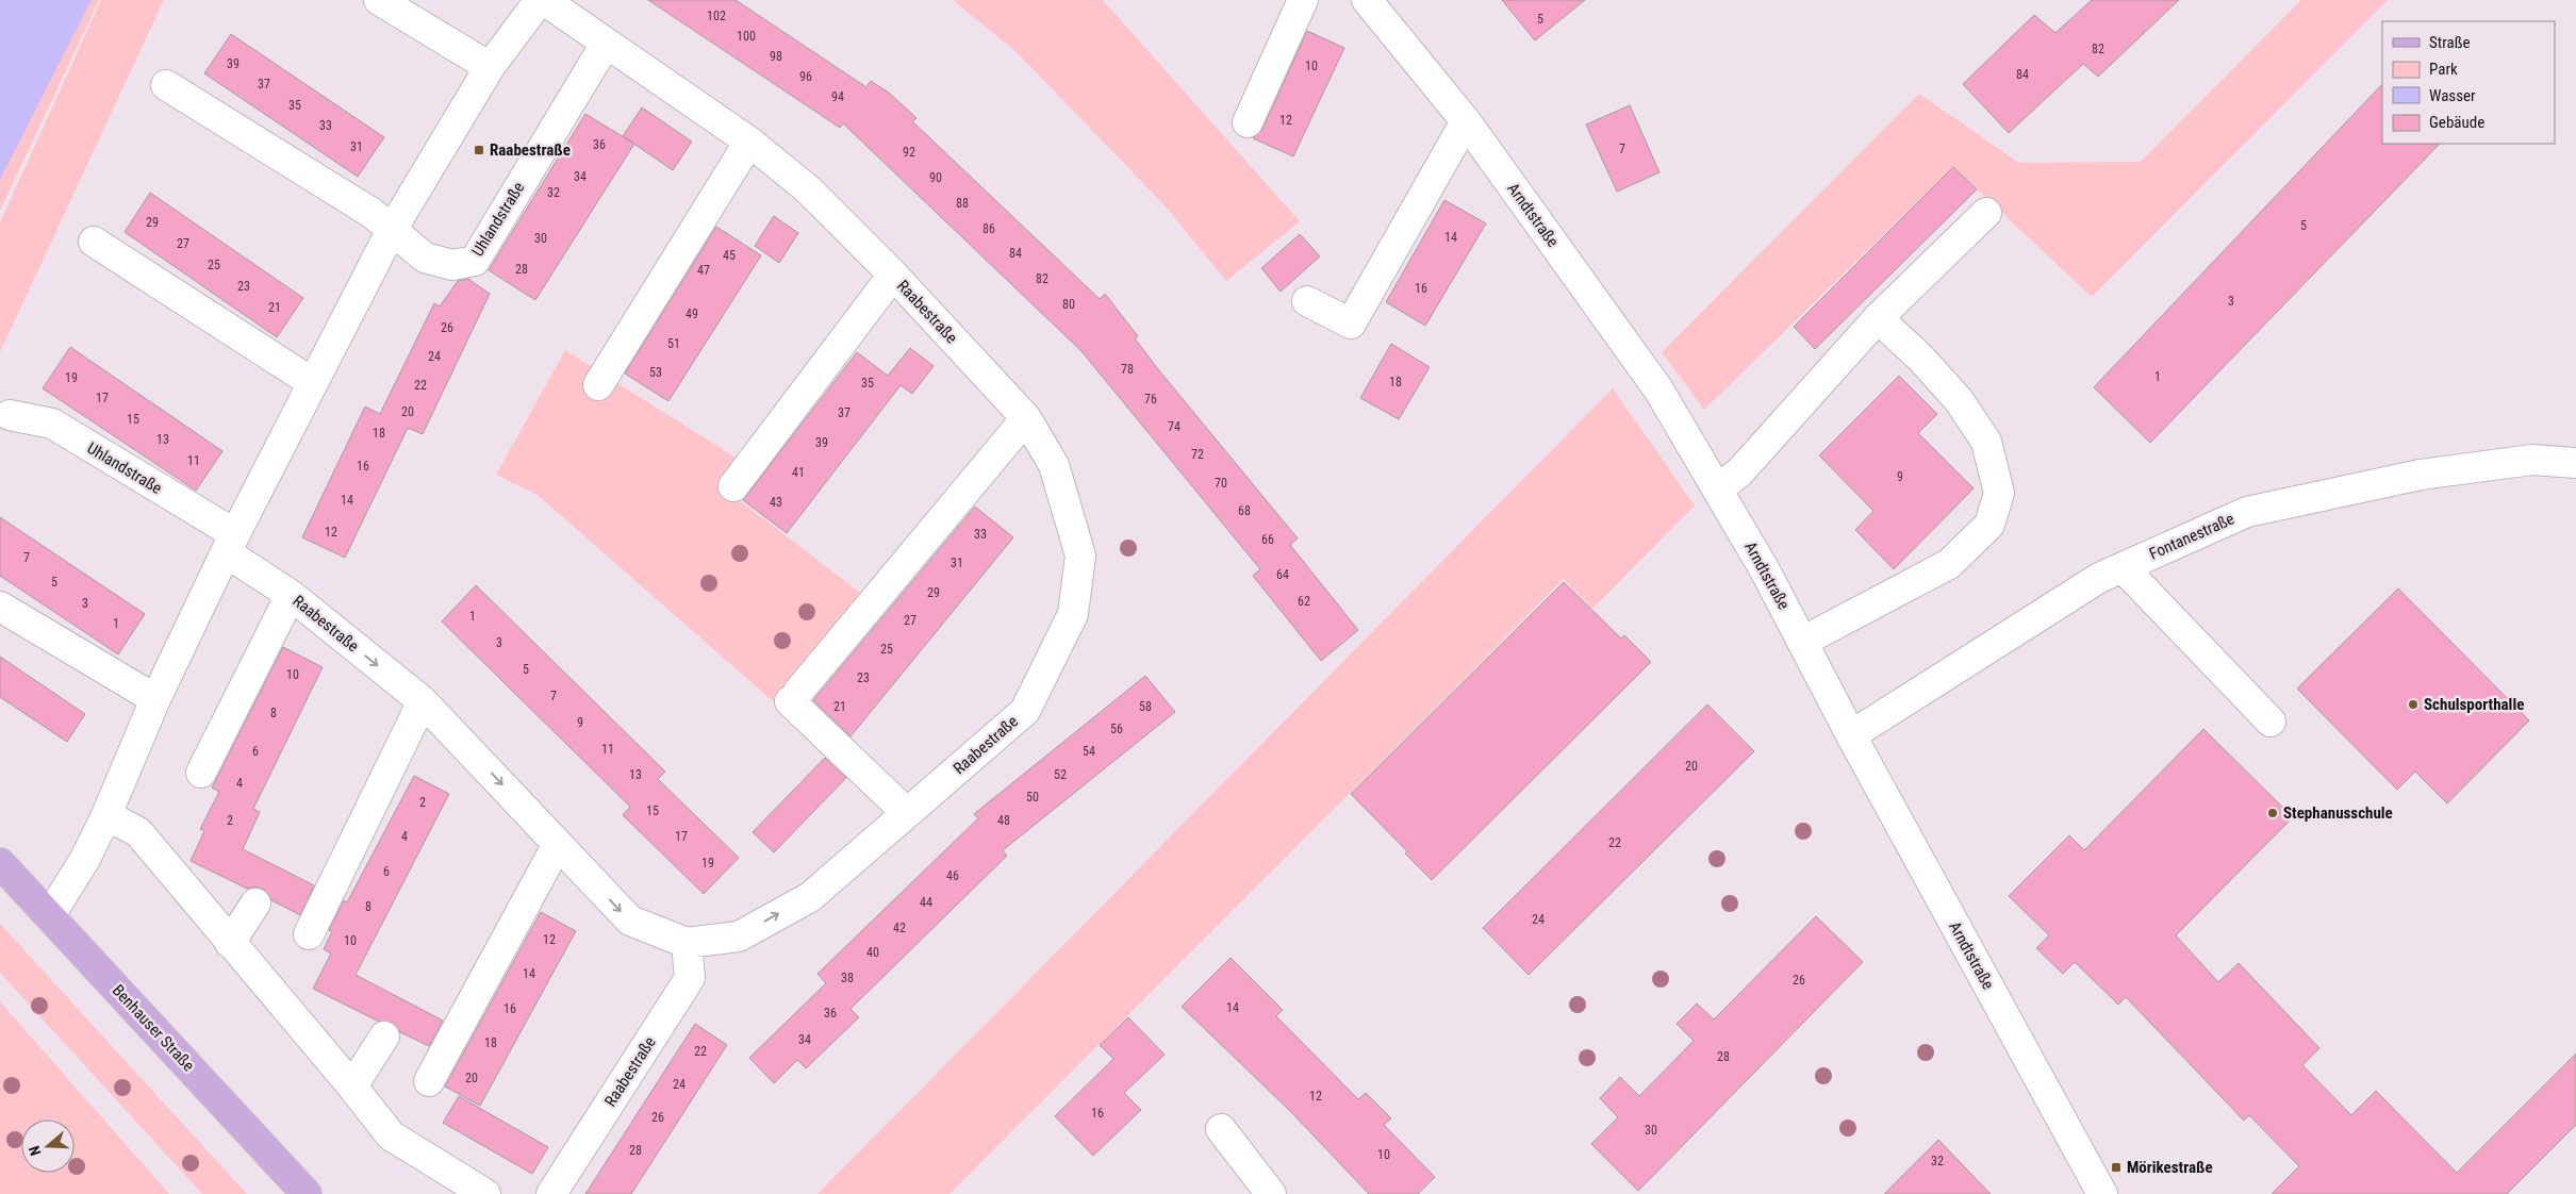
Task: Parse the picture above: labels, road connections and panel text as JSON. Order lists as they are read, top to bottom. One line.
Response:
{"streets":{"main road":["Benhauser Straße"],"street":["Arndtstraße","Uhlandstraße","Raabestraße","Fontanestraße"]},"crossings":[["Arndtstraße","Fontanestraße"],["Uhlandstraße","Raabestraße"]],"places":{"transit":["Raabestraße","Mörikestraße"],"other":["Schulsporthalle","Stephanusschule"]},"house_numbers":["102","5","100","82","98","39","10","84","96","37","94","35","12","33","36","31","7","92","34","90","32","88","29","5","86","14","30","27","84","45","25","28","47","82","23","16","3","80","21","49","26","51","24","78","53","1","19","18","35","22","17","76","20","37","15","74","18","13","39","72","11","16","41","9","70","14","43","68","12","33","66","7","31","64","5","29","62","3","1","27","1","3","25","5","10","23","7","21","58","8","9","56","11","6","54","20","13","52","4","50","2","15","2","48","4","17","22","19","6","46","44","8","24","42","12","10","40","14","38","26","14","16","36","34","18","22","28","20","24","12","16","26","30","28","10","32"],"legend":["Straße","Park","Wasser","Gebäude"],"north":"left"}
